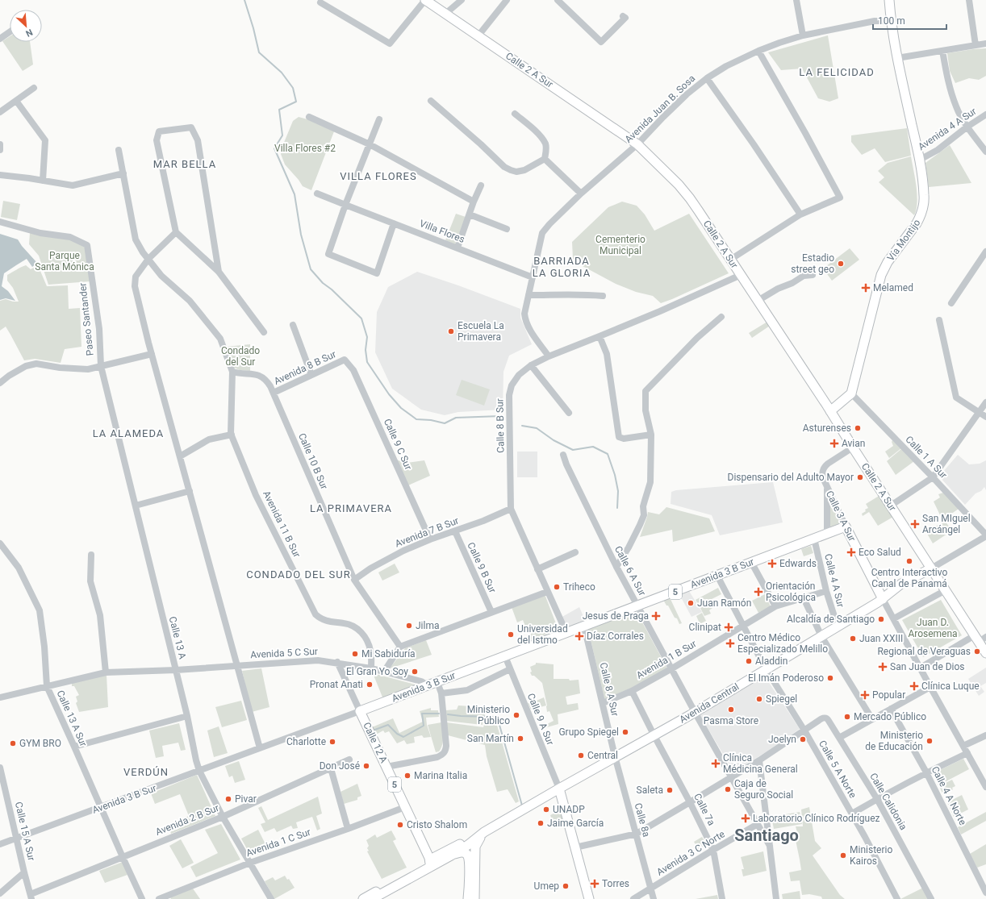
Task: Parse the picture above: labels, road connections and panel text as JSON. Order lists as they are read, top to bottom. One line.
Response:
{"streets":{"main road":["Calle 2 A Sur","Vía Montijo","Calle 3 A Sur","Avenida 3 B Sur","5","Avenida Central","Calle 12 A"],"street":["Avenida Juan B. Sosa","Avenida 4 A Sur","Villa Flores","Paseo Santander","Avenida 8 B Sur","Calle 8 B Sur","Calle 9 C Sur","Calle 1 A Sur","Calle 10 B Sur","Avenida 11 B Sur","Avenida 7 B Sur","Calle 9 B Sur","Calle 6 A Sur","Calle 4 A Sur","Calle 13 A","Avenida 5 C Sur","Avenida 1 B Sur","Calle 8 A Sur","Calle 13 A Sur","Calle 9 A Sur","Calle 5 A Norte","Calle 4 A Norte","Calle Calidonia","Calle 7a","Avenida 2 B Sur","Calle 8a","Calle 15 A Sur","Avenida 1 C Sur","Avenida 3 C Norte"]},"crossings":[["Calle 2 A Sur","Avenida Juan B. Sosa"],["Calle 2 A Sur","Calle 8 B Sur"],["Calle 2 A Sur","Calle 3 A Sur"],["Calle 2 A Sur","Avenida Central"],["Avenida Juan B. Sosa","Villa Flores"],["Avenida Juan B. Sosa","Vía Montijo"],["Avenida 4 A Sur","Vía Montijo"],["Vía Montijo","Calle 1 A Sur"],["Paseo Santander","Calle 13 A"],["Avenida 8 B Sur","Calle 9 C Sur"],["Avenida 8 B Sur","Calle 10 B Sur"],["Calle 8 B Sur","Avenida 7 B Sur"],["Calle 8 B Sur","Avenida 3 B Sur"],["Calle 9 C Sur","Avenida 7 B Sur"],["Calle 10 B Sur","Avenida 11 B Sur"],["Calle 10 B Sur","Avenida 7 B Sur"],["Calle 3 A Sur","Avenida 3 B Sur"],["Calle 3 A Sur","Avenida Central"],["Avenida 11 B Sur","Avenida 5 C Sur"],["Avenida 7 B Sur","Calle 9 B Sur"],["Calle 6 A Sur","Avenida 3 B Sur"],["Calle 6 A Sur","Avenida 1 B Sur"],["Calle 6 A Sur","Avenida Central"],["Calle 6 A Sur","Avenida 3 C Norte"],["Avenida 3 B Sur","Calle 4 A Sur"],["Avenida 3 B Sur","Calle 13 A"],["Avenida 3 B Sur","Avenida 5 C Sur"],["Avenida 3 B Sur","Calle 8 A Sur"],["Avenida 3 B Sur","Calle 13 A Sur"],["Avenida 3 B Sur","Calle 9 A Sur"],["Avenida 3 B Sur","Calle 12 A"],["Avenida 3 B Sur","Calle 5 A Norte"],["Avenida 3 B Sur","Calle 15 A Sur"],["Calle 4 A Sur","Avenida 1 B Sur"],["Calle 4 A Sur","Avenida Central"],["Calle 13 A","Avenida 5 C Sur"],["Calle 13 A","Avenida 2 B Sur"],["Calle 13 A","Avenida 1 C Sur"],["Avenida 5 C Sur","Calle 13 A Sur"],["Avenida 5 C Sur","Calle 12 A"],["Avenida 1 B Sur","Calle 8 A Sur"],["Avenida 1 B Sur","Calle 5 A Norte"],["Avenida 1 B Sur","Calle 7a"],["Calle 8 A Sur","Avenida Central"],["Calle 8 A Sur","Calle 8a"],["Avenida Central","Calle 9 A Sur"],["Avenida Central","Calle 5 A Norte"],["Avenida Central","Calle 7a"],["Avenida Central","Calle 8a"],["Calle 13 A Sur","Avenida 2 B Sur"],["Calle 12 A","Avenida 1 C Sur"],["Calle 5 A Norte","Calle Calidonia"],["Calle 7a","Avenida 3 C Norte"],["Avenida 2 B Sur","Calle 15 A Sur"],["Calle 8a","Avenida 3 C Norte"]],"districts":["LA FELICIDAD","MAR BELLA","VILLA FLORES","BARRIADA LA GLORIA","LA ALAMEDA","LA PRIMAVERA","CONDADO DEL SUR","VERDÚN","Santiago"],"parks":["Villa Flores #2","Cementerio Municipal","Parque Santa Mónica","Condado del Sur","Juan D. Arosemena"],"places":{"other":["Estadio street geo","Escuela La Primavera","Asturenses","Dispensario del Adulto Mayor","Centro Interactivo Canal de Panamá","Triheco","Juan Ramón","Alcaldía de Santiago","Jilma","Universidad del Istmo","Juan XXIII","Regional de Veraguas","Mi Sabiduría","Aladdin","El Gran Yo Soy","El Imán Poderoso","Pronat Anati","Spiegel","Pasma Store","Ministerio Público","Mercado Público","Grupo Spiegel","San Martín","Joelyn","Ministerio de Educación","Charlotte","GYM BRO","Central","Don José","Marina Italia","Caja de Seguro Social","Saleta","Pivar","UNADP","Jaime García","Cristo Shalom","Ministerio Kairos","Umep"],"health":["Melamed","Avian","San MIguel Arcángel","Eco Salud","Edwards","Orientación Psicológica","Jesus de Praga","Clinipat","Díaz Corrales","Centro Médico Especializado Melillo","San Juan de Dios","Clínica Luque","Popular","Clínica Médicina General","Laboratorio Clínico Rodríguez","Torres"]},"scale_bar":"100 m","north":"bottom right"}
